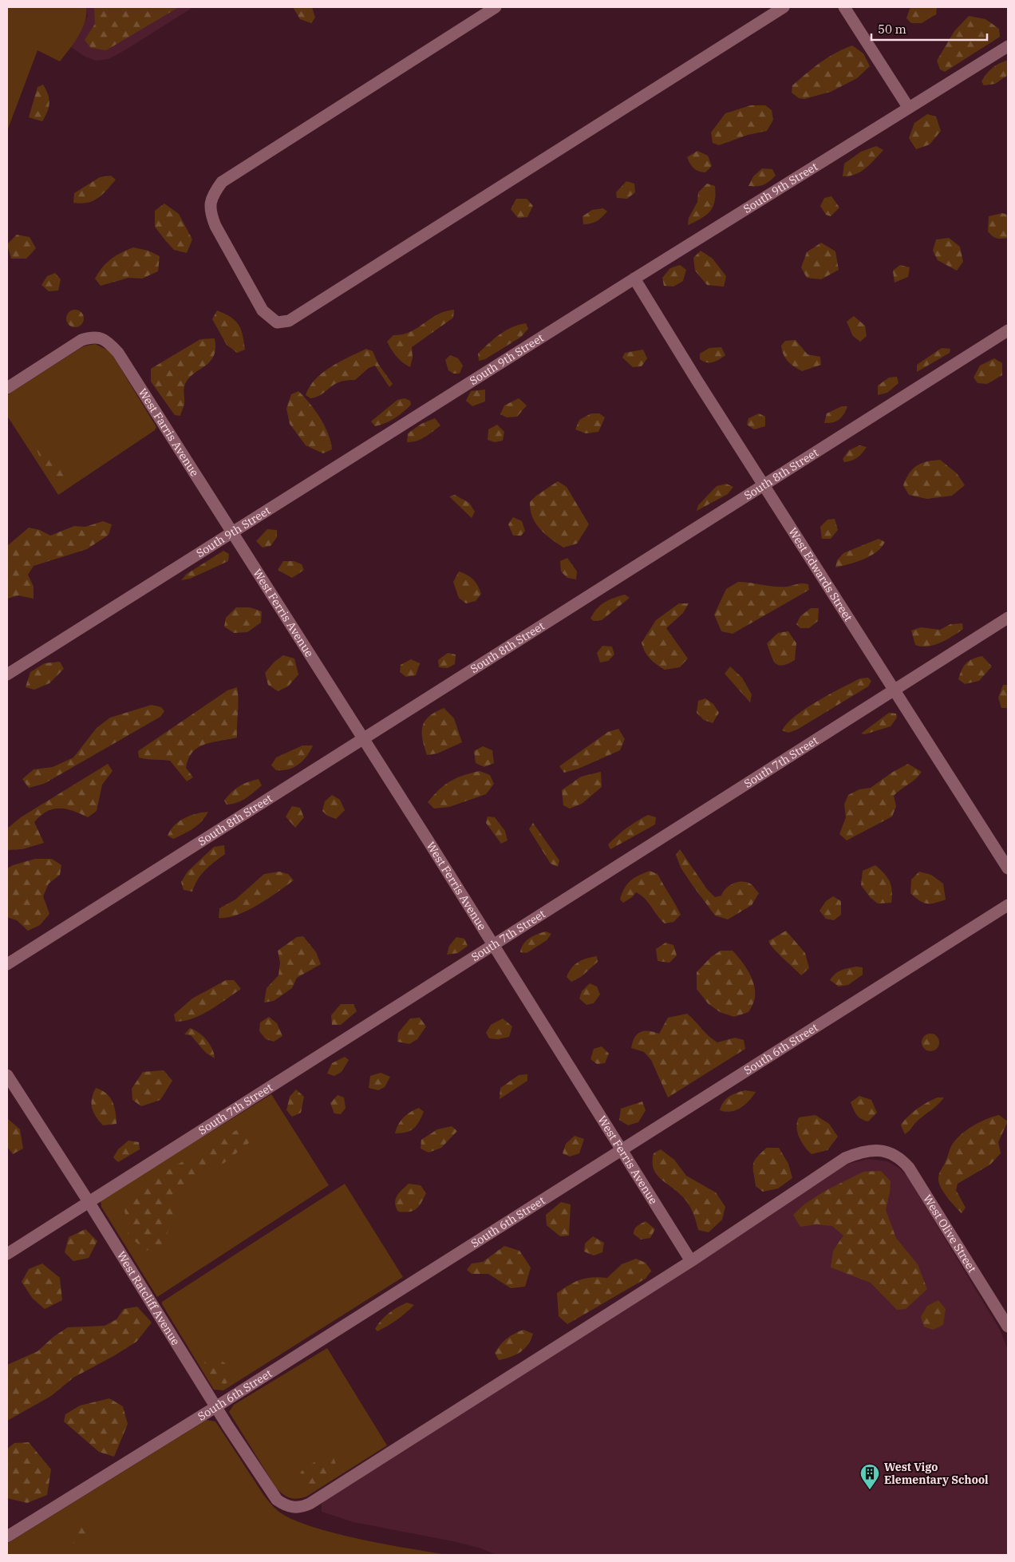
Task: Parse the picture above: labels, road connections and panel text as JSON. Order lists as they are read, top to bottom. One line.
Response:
{"streets":{"street":["South 9th Street","West Farris Avenue","South 8th Street","West Edwards Street","West Ferris Avenue","South 7th Street","South 6th Street","West Olive Street","West Ratcliff Avenue"]},"crossings":[["South 9th Street","West Farris Avenue"],["South 9th Street","West Edwards Street"],["South 9th Street","West Ferris Avenue"],["West Farris Avenue","West Ferris Avenue"],["South 8th Street","West Edwards Street"],["South 8th Street","West Ferris Avenue"],["West Edwards Street","South 7th Street"],["West Ferris Avenue","South 7th Street"],["West Ferris Avenue","South 6th Street"],["West Ferris Avenue","West Olive Street"],["West Ferris Avenue","West Ratcliff Avenue"],["South 7th Street","West Ratcliff Avenue"],["South 6th Street","West Ratcliff Avenue"],["West Olive Street","West Ratcliff Avenue"]],"places":{"building":["West Vigo Elementary School"]},"scale_bar":"50 m"}
